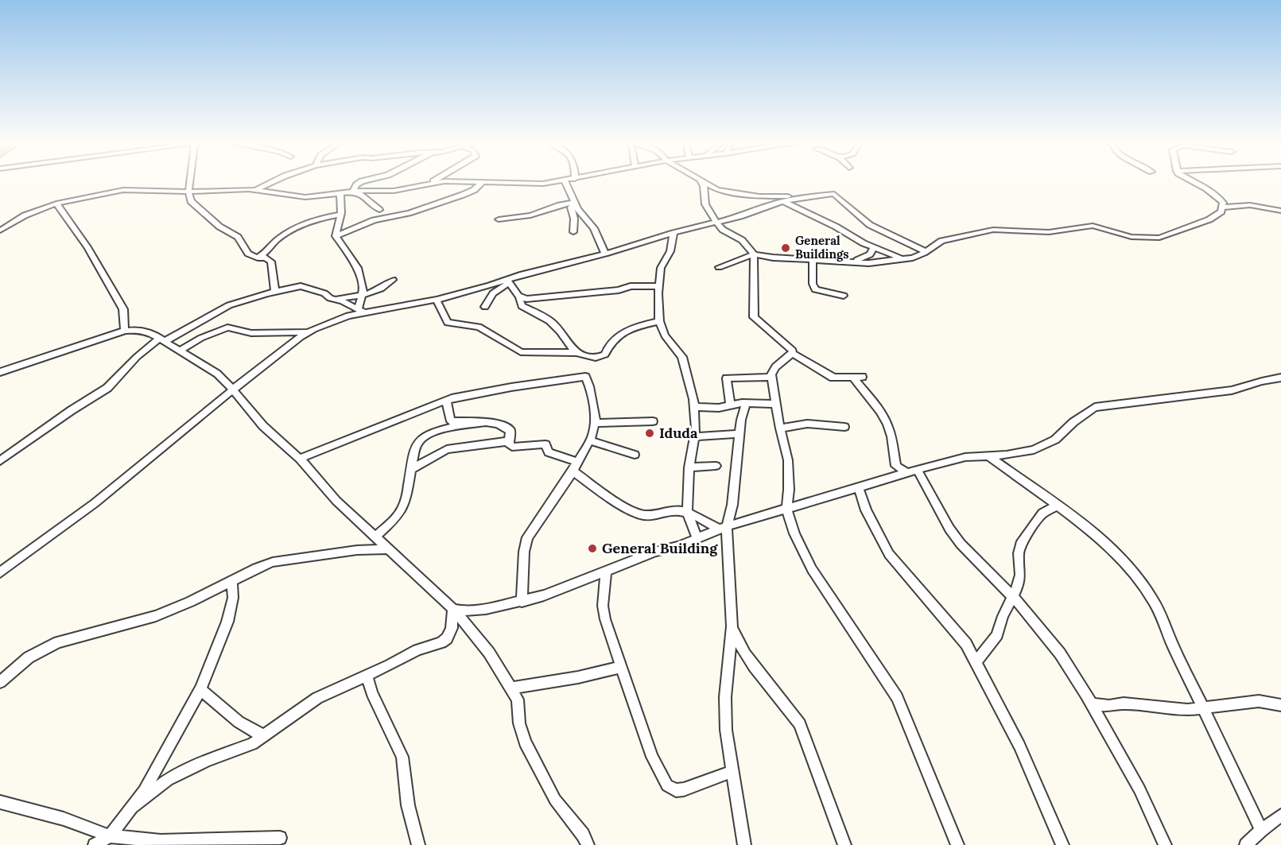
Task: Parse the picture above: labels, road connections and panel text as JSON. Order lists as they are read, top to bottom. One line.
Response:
{"places":["General Buildings","Iduda","General Building"]}
